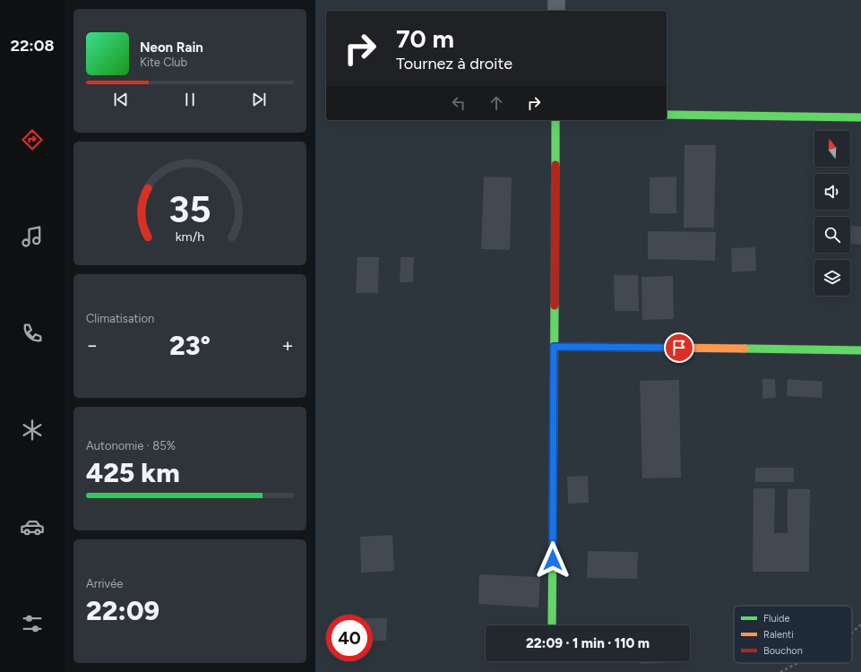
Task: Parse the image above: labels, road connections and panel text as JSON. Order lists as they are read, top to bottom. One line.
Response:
{"legend":["Fluide","Ralenti","Bouchon"],"north":"top","page":{"tabs":"22:08","turn":["70 m","Tournez à droite"],"song":["Neon Rain","Kite Club"],"tile":["Climatisation",["Autonomie · 85%","425 km"],["Arrivée","22:09"]],"heat":["−","23°","+"],"limit":"40","trip":"22:09 · 1 min · 110 m","gauge":["35","km/h"]}}
